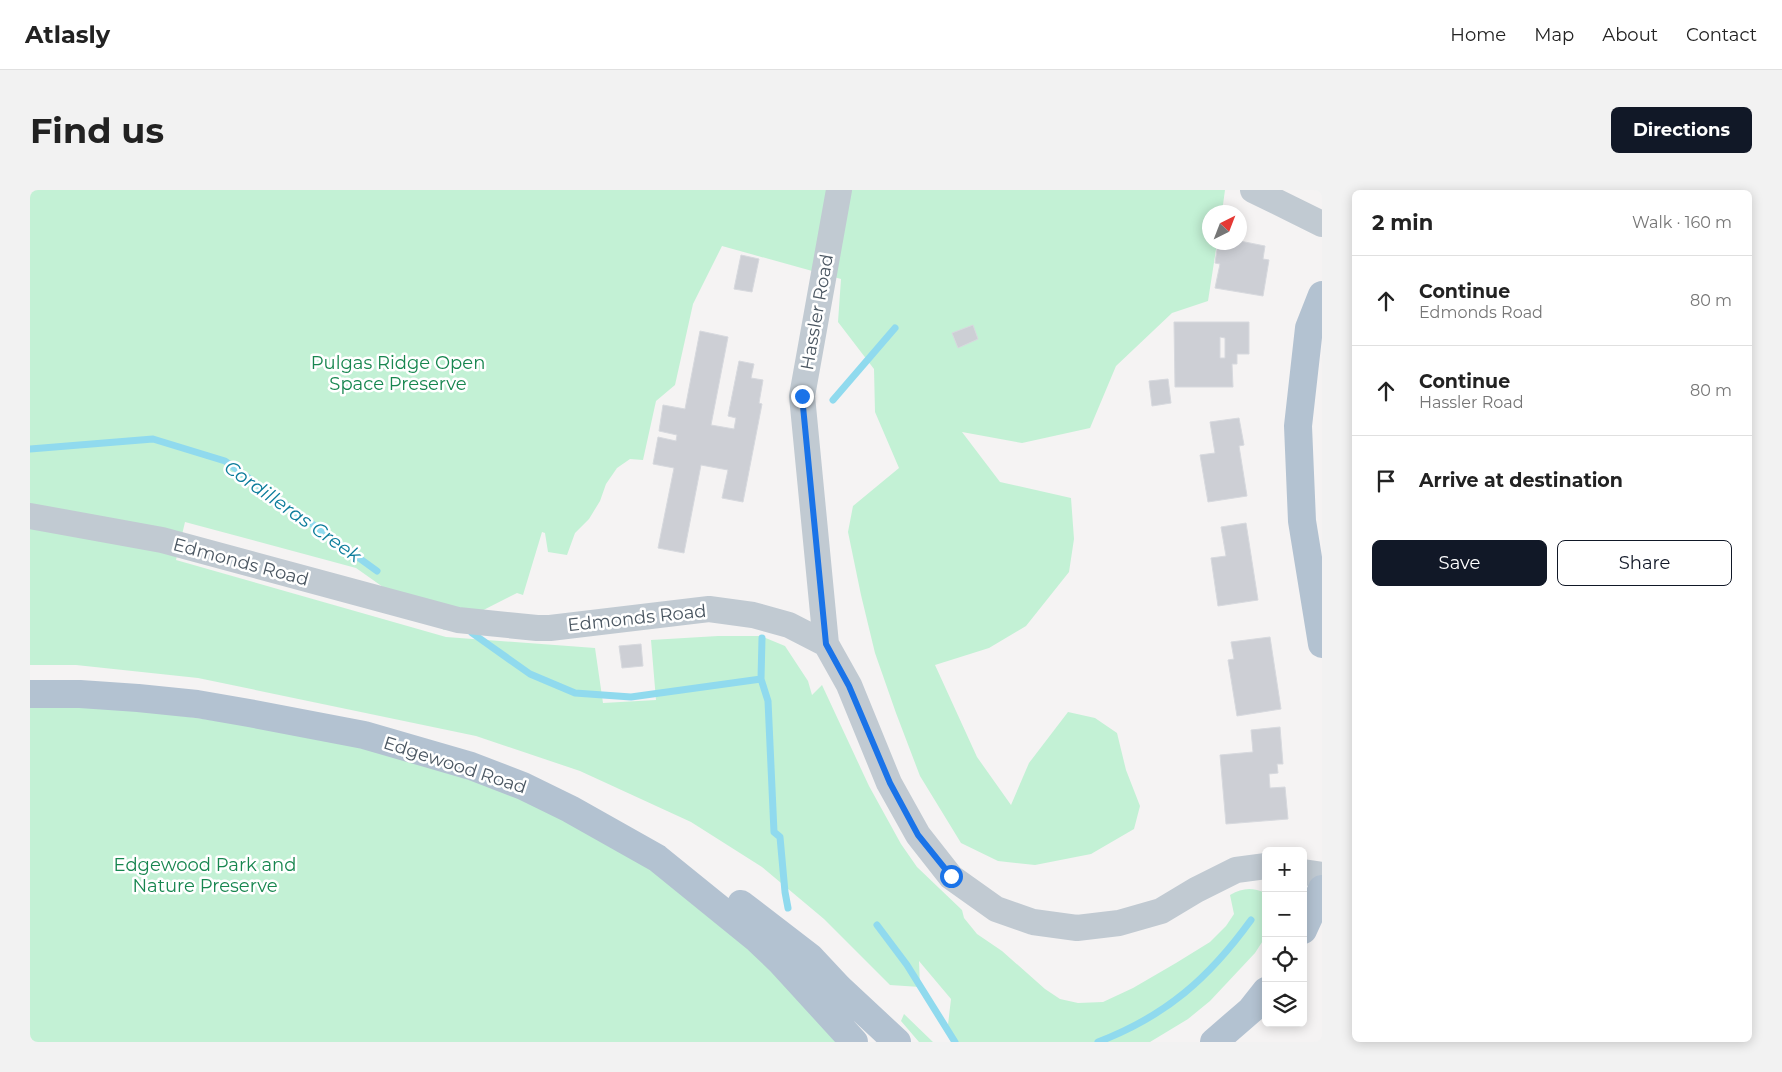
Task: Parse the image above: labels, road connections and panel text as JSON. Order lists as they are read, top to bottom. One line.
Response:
{"streets":{"main road":["Edgewood Road"],"street":["Hassler Road","Edmonds Road"]},"crossings":[["Hassler Road","Edmonds Road"]],"water":["Cordilleras Creek"],"parks":["Pulgas Ridge Open Space Preserve","Edgewood Park and Nature Preserve"],"north":"top right","page":{"header":"Atlasly","nav":["Home","Map","About","Contact"],"buttons":["Directions",["Save","Share"]],"title":"Find us","heading":["2 min","Walk · 160 m"],"list":[["Continue","Edmonds Road","80 m"],["Continue","Hassler Road","80 m"],"Arrive at destination"],"map_buttons":["+","−"]}}
